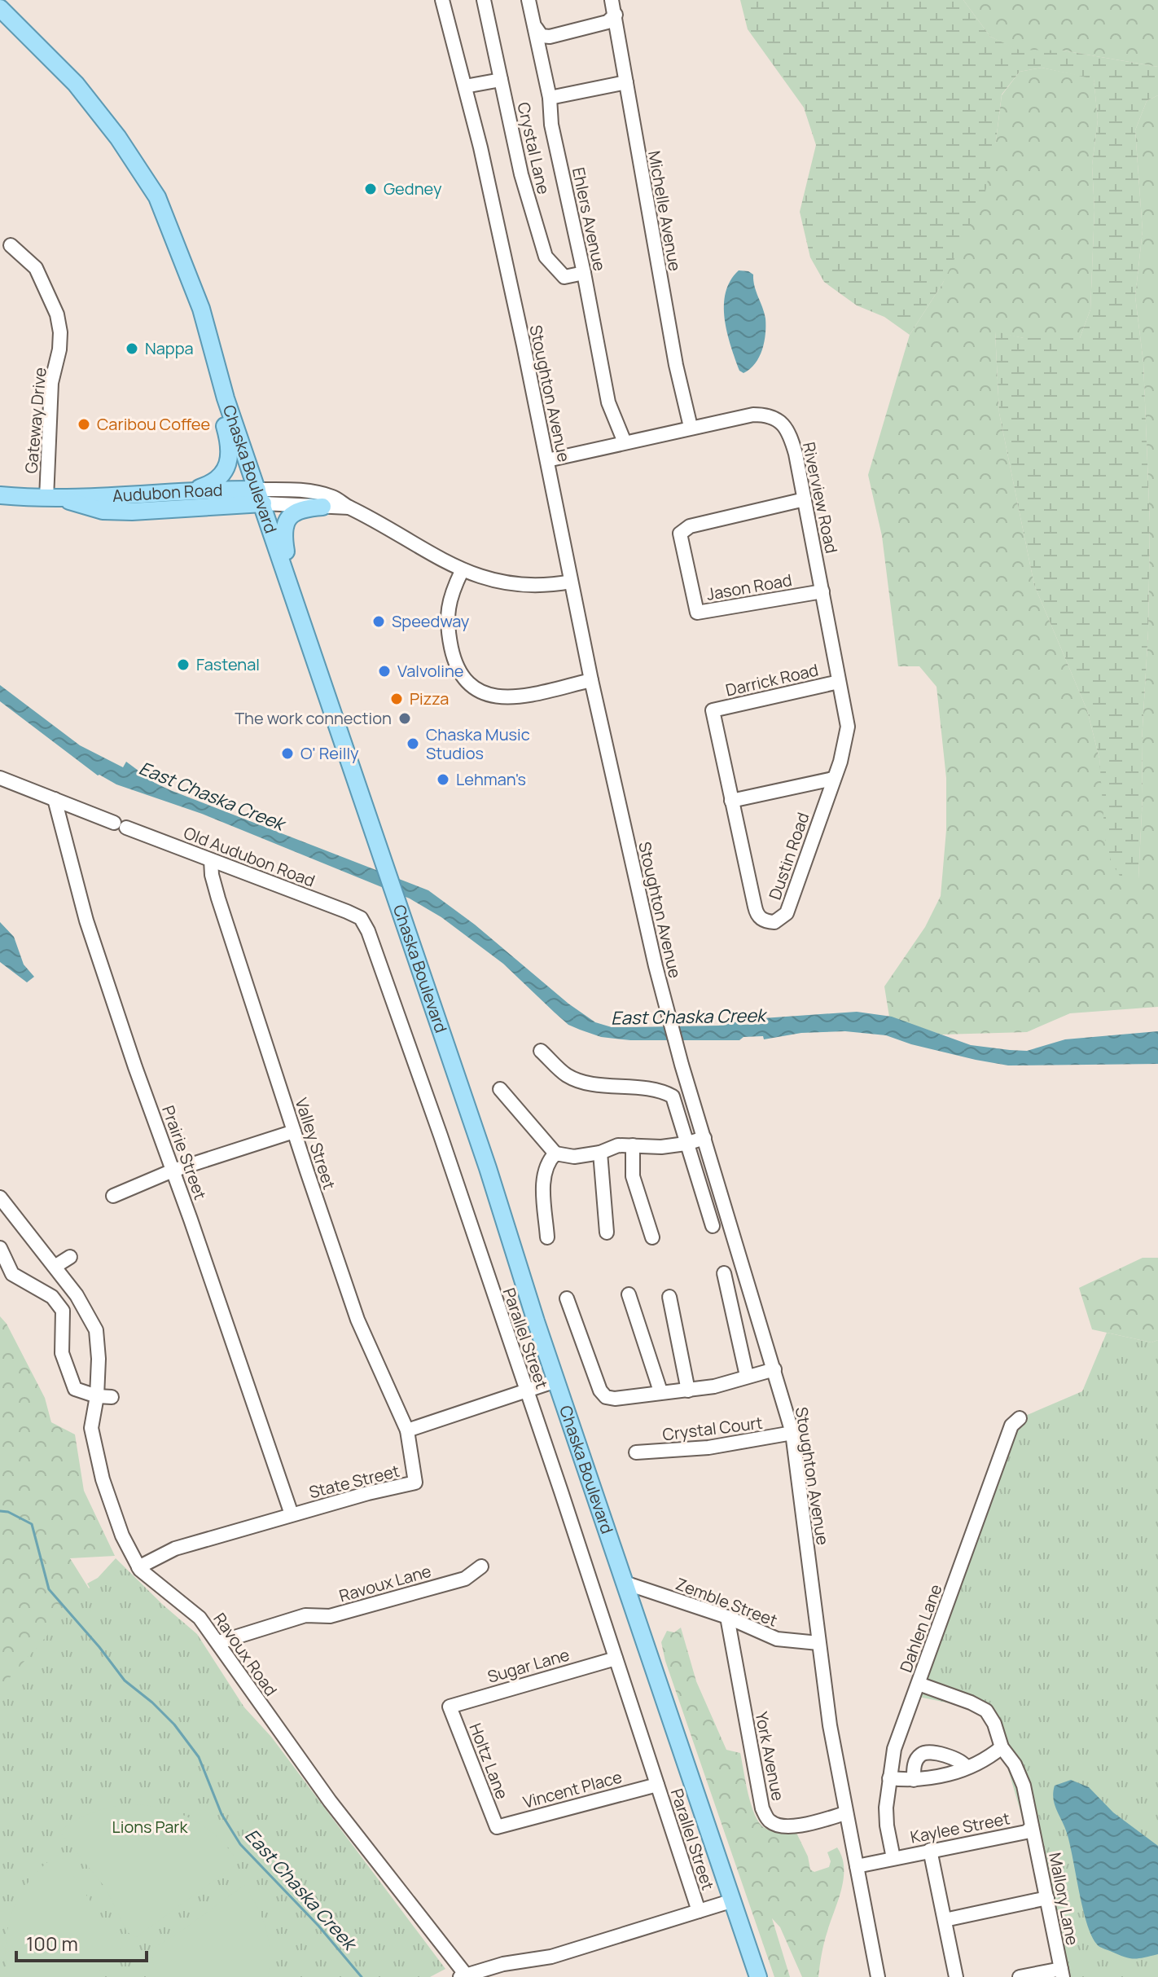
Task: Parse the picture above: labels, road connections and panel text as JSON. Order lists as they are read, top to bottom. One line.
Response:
{"streets":{"main road":["Chaska Boulevard","Audubon Road"],"street":["Crystal Lane","Michelle Avenue","Ehlers Avenue","Stoughton Avenue","Gateway Drive","Riverview Road","Jason Road","Darrick Road","Dustin Road","Old Audubon Road","Valley Street","Prairie Street","Parallel Street","Crystal Court","State Street","Ravoux Lane","Zemble Street","Dahlen Lane","Ravoux Road","Sugar Lane","York Avenue","Holtz Lane","Vincent Place","Kaylee Street","Mallory Lane"]},"crossings":[["Crystal Lane","Ehlers Avenue"],["Michelle Avenue","Riverview Road"],["Ehlers Avenue","Riverview Road"],["Stoughton Avenue","Audubon Road"],["Stoughton Avenue","Riverview Road"],["Stoughton Avenue","Crystal Court"],["Stoughton Avenue","Zemble Street"],["Stoughton Avenue","York Avenue"],["Stoughton Avenue","Kaylee Street"],["Gateway Drive","Audubon Road"],["Chaska Boulevard","Audubon Road"],["Chaska Boulevard","Zemble Street"],["Riverview Road","Jason Road"],["Riverview Road","Darrick Road"],["Riverview Road","Dustin Road"],["Darrick Road","Dustin Road"],["Old Audubon Road","Valley Street"],["Old Audubon Road","Prairie Street"],["Old Audubon Road","Parallel Street"],["Valley Street","State Street"],["Prairie Street","State Street"],["Parallel Street","Sugar Lane"],["Parallel Street","Vincent Place"],["State Street","Ravoux Road"],["Ravoux Lane","Ravoux Road"],["Zemble Street","York Avenue"],["Dahlen Lane","Kaylee Street"],["Dahlen Lane","Mallory Lane"],["Sugar Lane","Holtz Lane"],["Holtz Lane","Vincent Place"],["Kaylee Street","Mallory Lane"]],"water":["East Chaska Creek"],"parks":["Lions Park"],"places":["Gedney","Nappa","Caribou Coffee","Speedway","Fastenal","Valvoline","Pizza","The work connection","Chaska Music Studios","O' Reilly","Lehman's"],"scale_bar":"100 m"}
